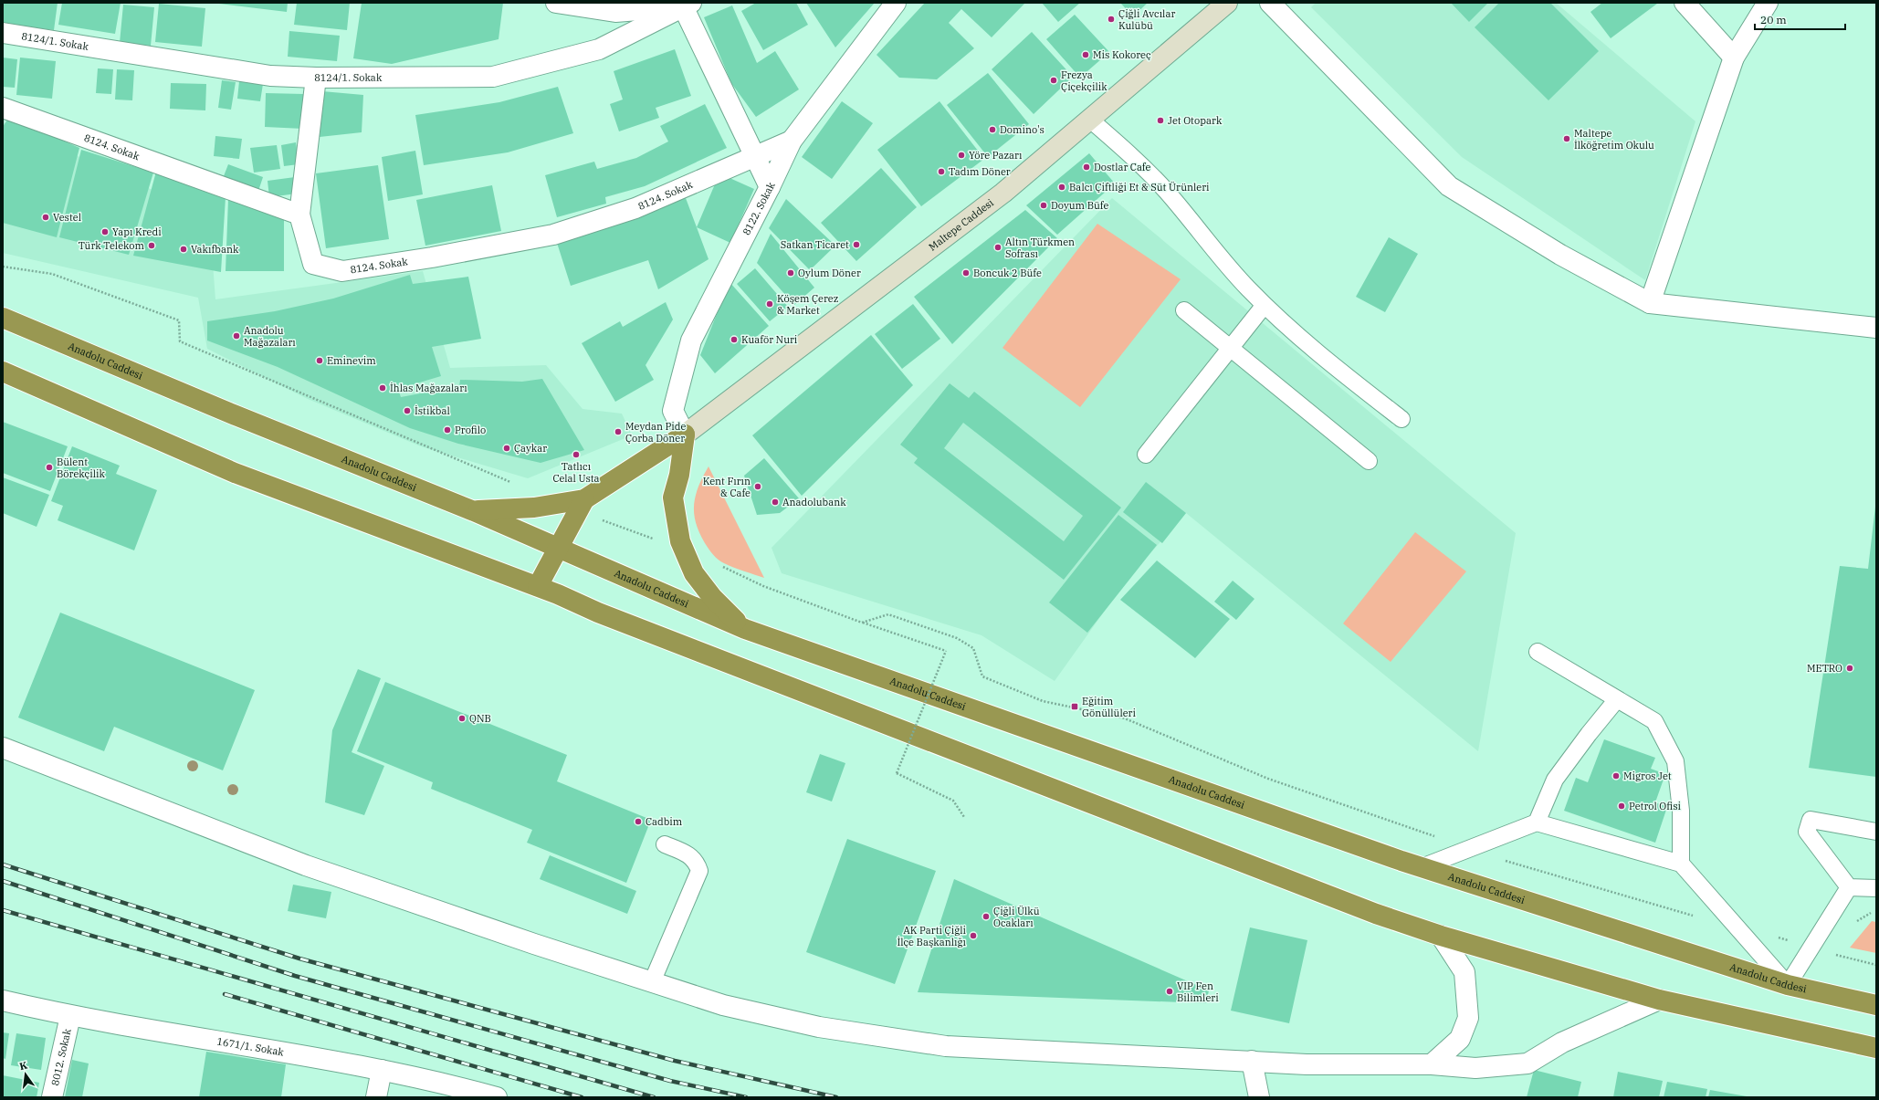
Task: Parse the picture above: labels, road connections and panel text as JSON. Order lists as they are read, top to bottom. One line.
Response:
{"streets":{"highway":["Anadolu Caddesi"],"street":["8124/1. Sokak","8124. Sokak","8122. Sokak","Maltepe Caddesi","1671/1. Sokak","8012. Sokak"]},"crossings":[["8124. Sokak","8122. Sokak"],["8122. Sokak","Maltepe Caddesi"],["1671/1. Sokak","8012. Sokak"]],"places":{"other":["Çiğli Avcılar Kulübü","Mis Kokoreç","Frezya Çiçekçilik","Jet Otopark","Domino's","Maltepe İlköğretim Okulu","Yöre Pazarı","Dostlar Cafe","Tadım Döner","Balcı Çiftliği Et & Süt Ürünleri","Doyum Büfe","Vestel","Yapı Kredi","Satkan Ticaret","Türk Telekom","Altın Türkmen Sofrası","Vakıfbank","Oylum Döner","Boncuk 2 Büfe","Köşem Çerez & Market","Anadolu Mağazaları","Kuaför Nuri","Eminevim","İhlas Mağazaları","İstikbal","Profilo","Meydan Pide Çorba Döner","Çaykar","Tatlıcı Celal Usta","Bülent Börekçilik","Kent Fırın & Cafe","Anadolubank","METRO","QNB","Migros Jet","Petrol Ofisi","Cadbim","Çiğli Ülkü Ocakları","AK Parti Çiğli İlçe Başkanlığı","VIP Fen Bilimleri"],"transit":["Eğitim Gönüllüleri"]},"scale_bar":"20 m","north":"top"}
